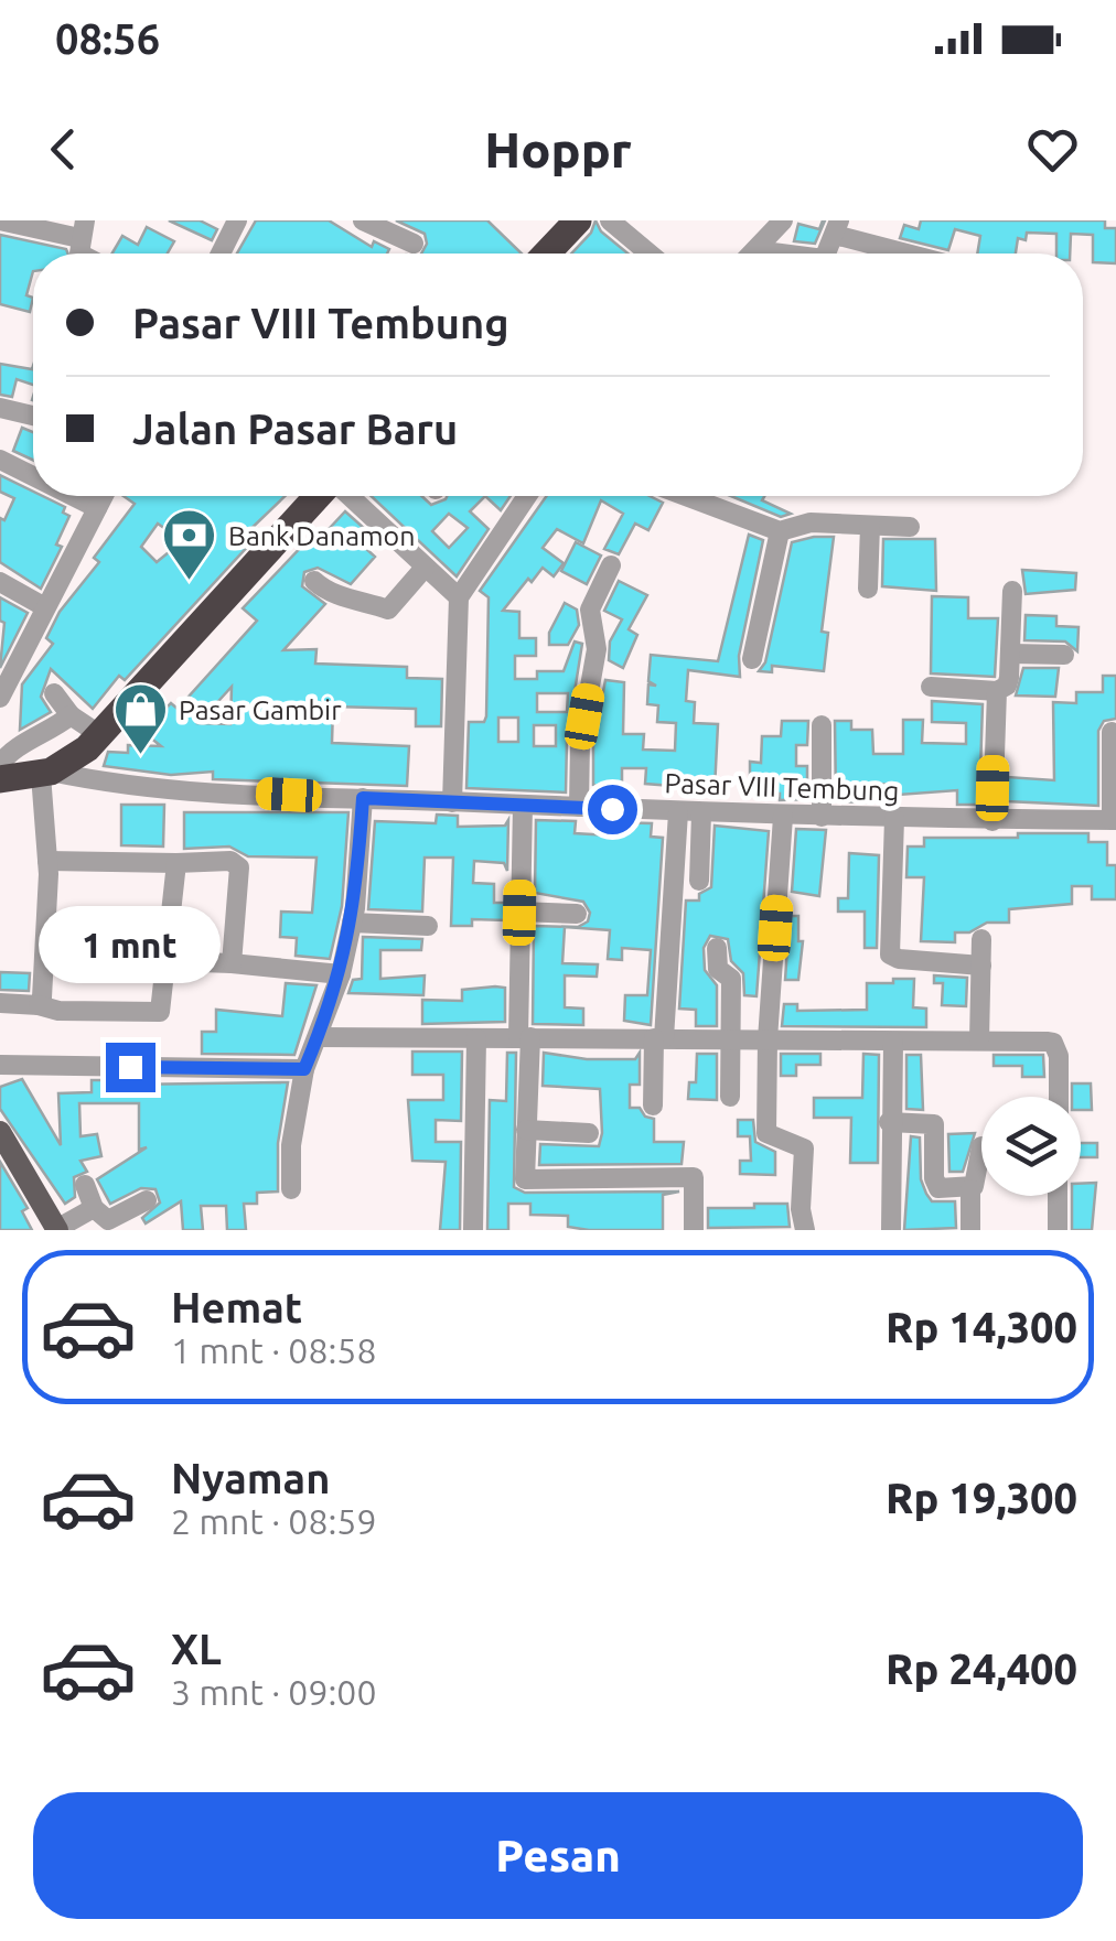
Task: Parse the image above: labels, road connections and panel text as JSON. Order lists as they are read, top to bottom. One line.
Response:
{"streets":{"street":["Pasar VIII Tembung"]},"places":{"bank":["Bank Danamon"],"shop":["Pasar Gambir"]},"page":{"status":"08:56","header":"Hoppr","banner":["Pasar VIII Tembung","Jalan Pasar Baru"],"bubble":"1 mnt","list":[{"name":"Hemat","note":"1 mnt · 08:58","value":"Rp 14,300"},{"name":"Nyaman","note":"2 mnt · 08:59","value":"Rp 19,300"},{"name":"XL","note":"3 mnt · 09:00","value":"Rp 24,400"}],"buttons":"Pesan"}}
